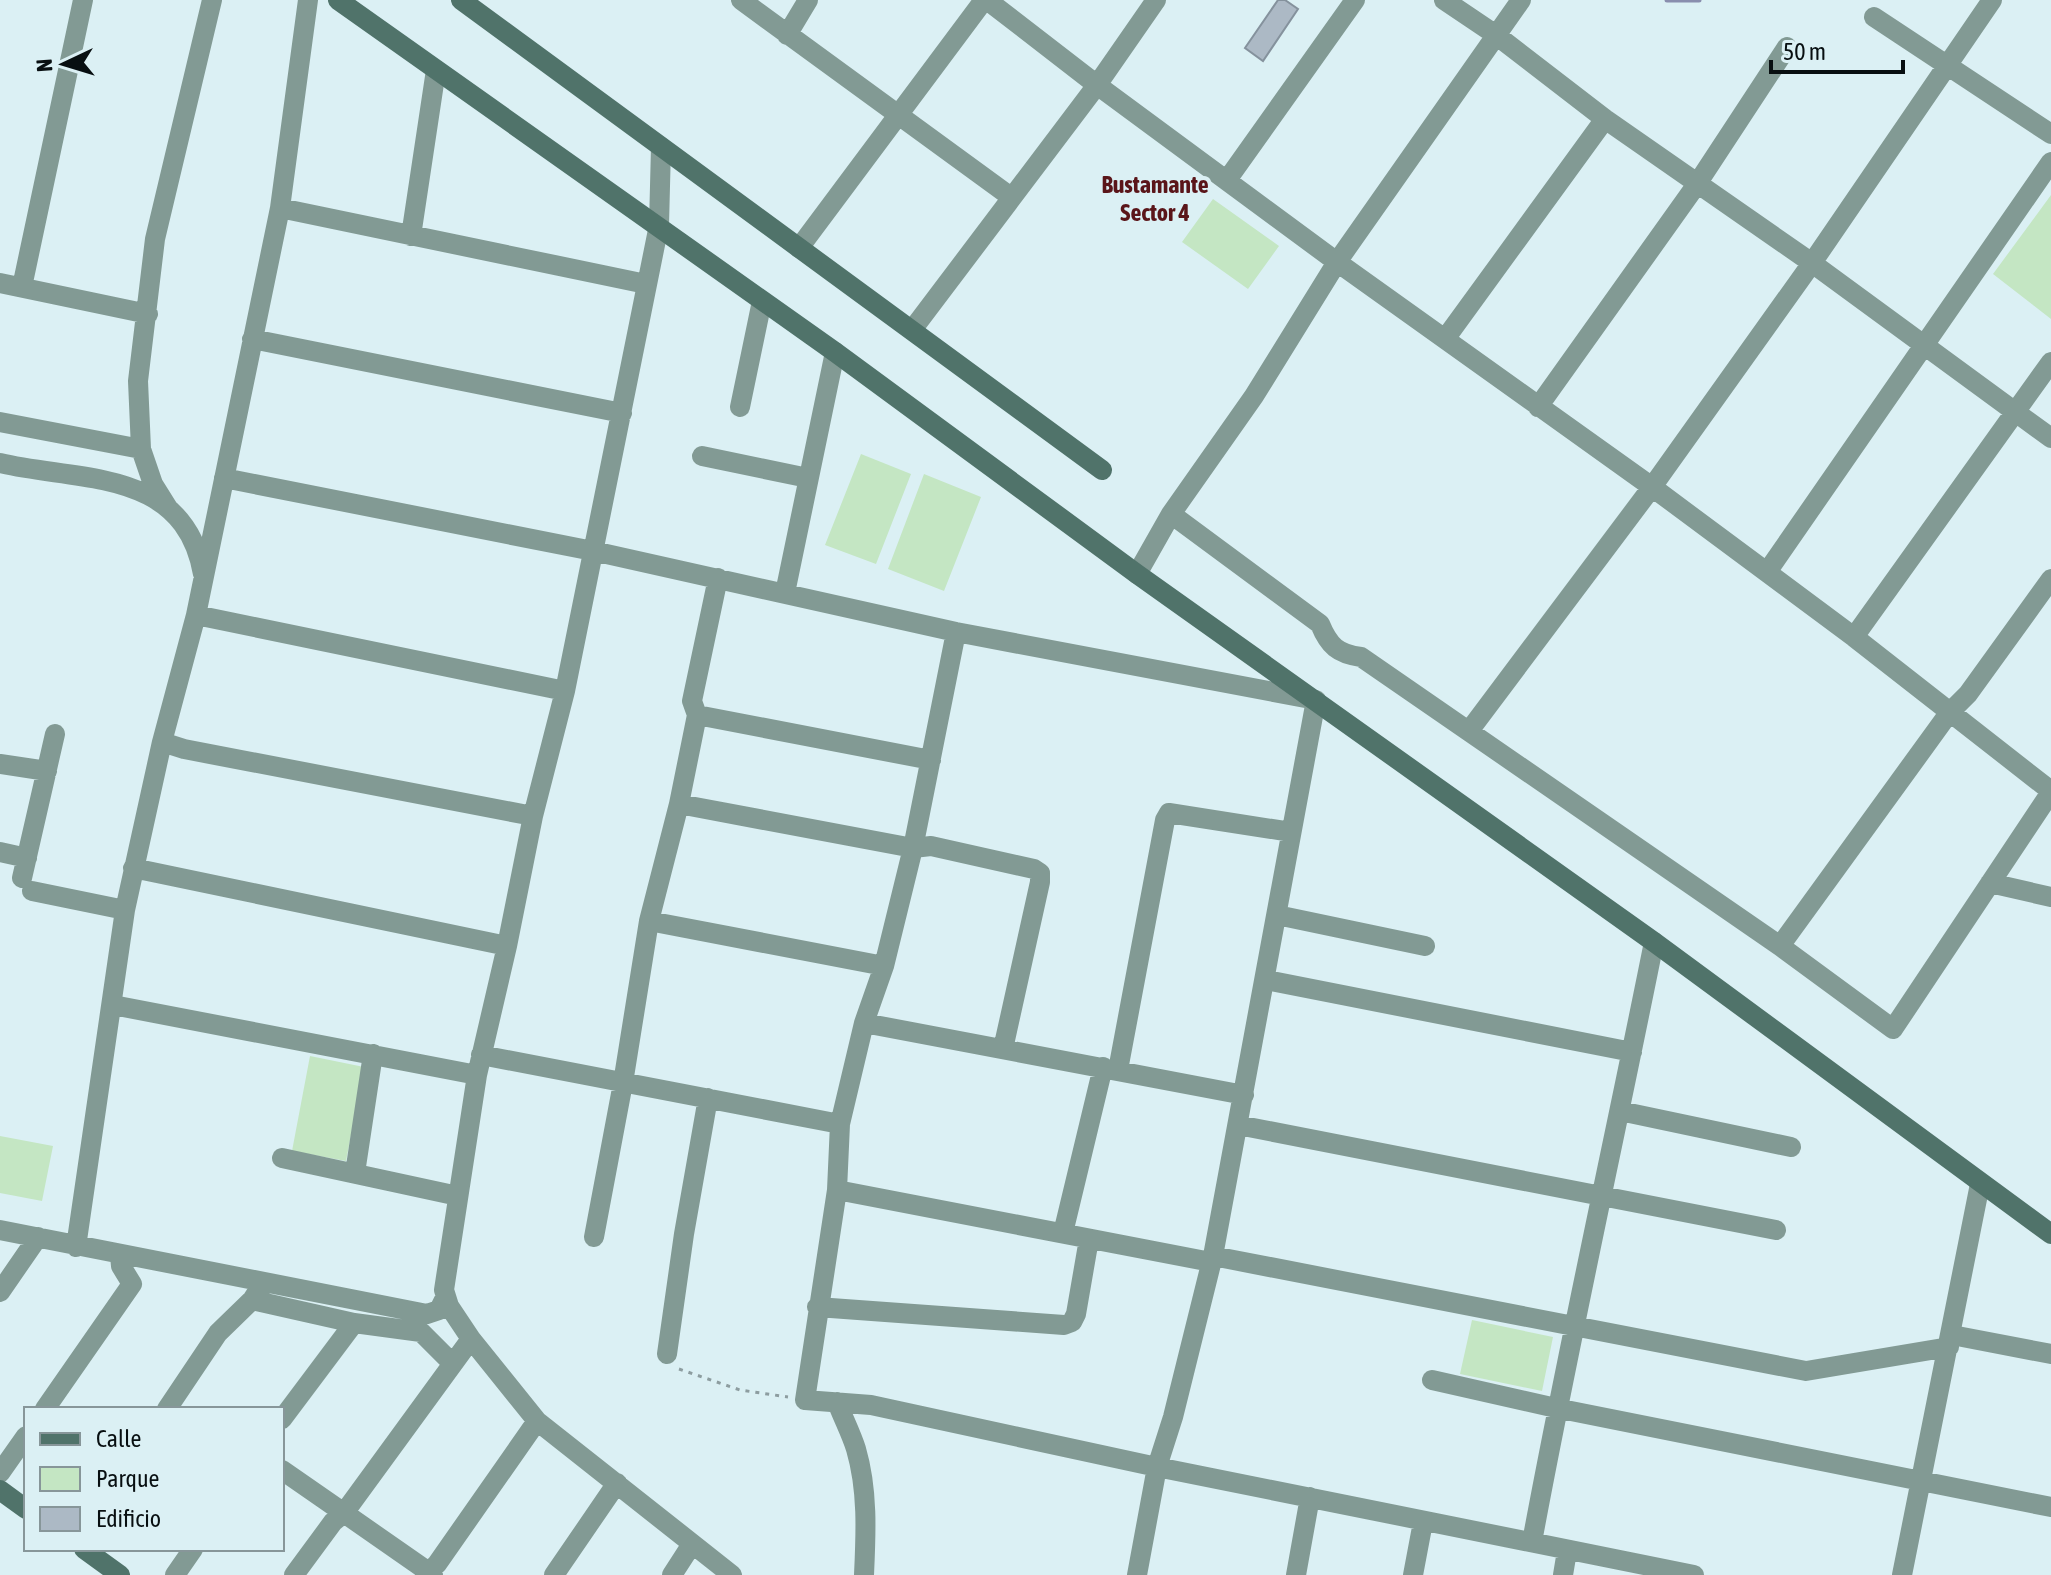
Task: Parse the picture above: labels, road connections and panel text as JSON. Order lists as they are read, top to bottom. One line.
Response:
{"districts":["Bustamante Sector 4"],"legend":["Calle","Parque","Edificio"],"scale_bar":"50 m","north":"left"}
